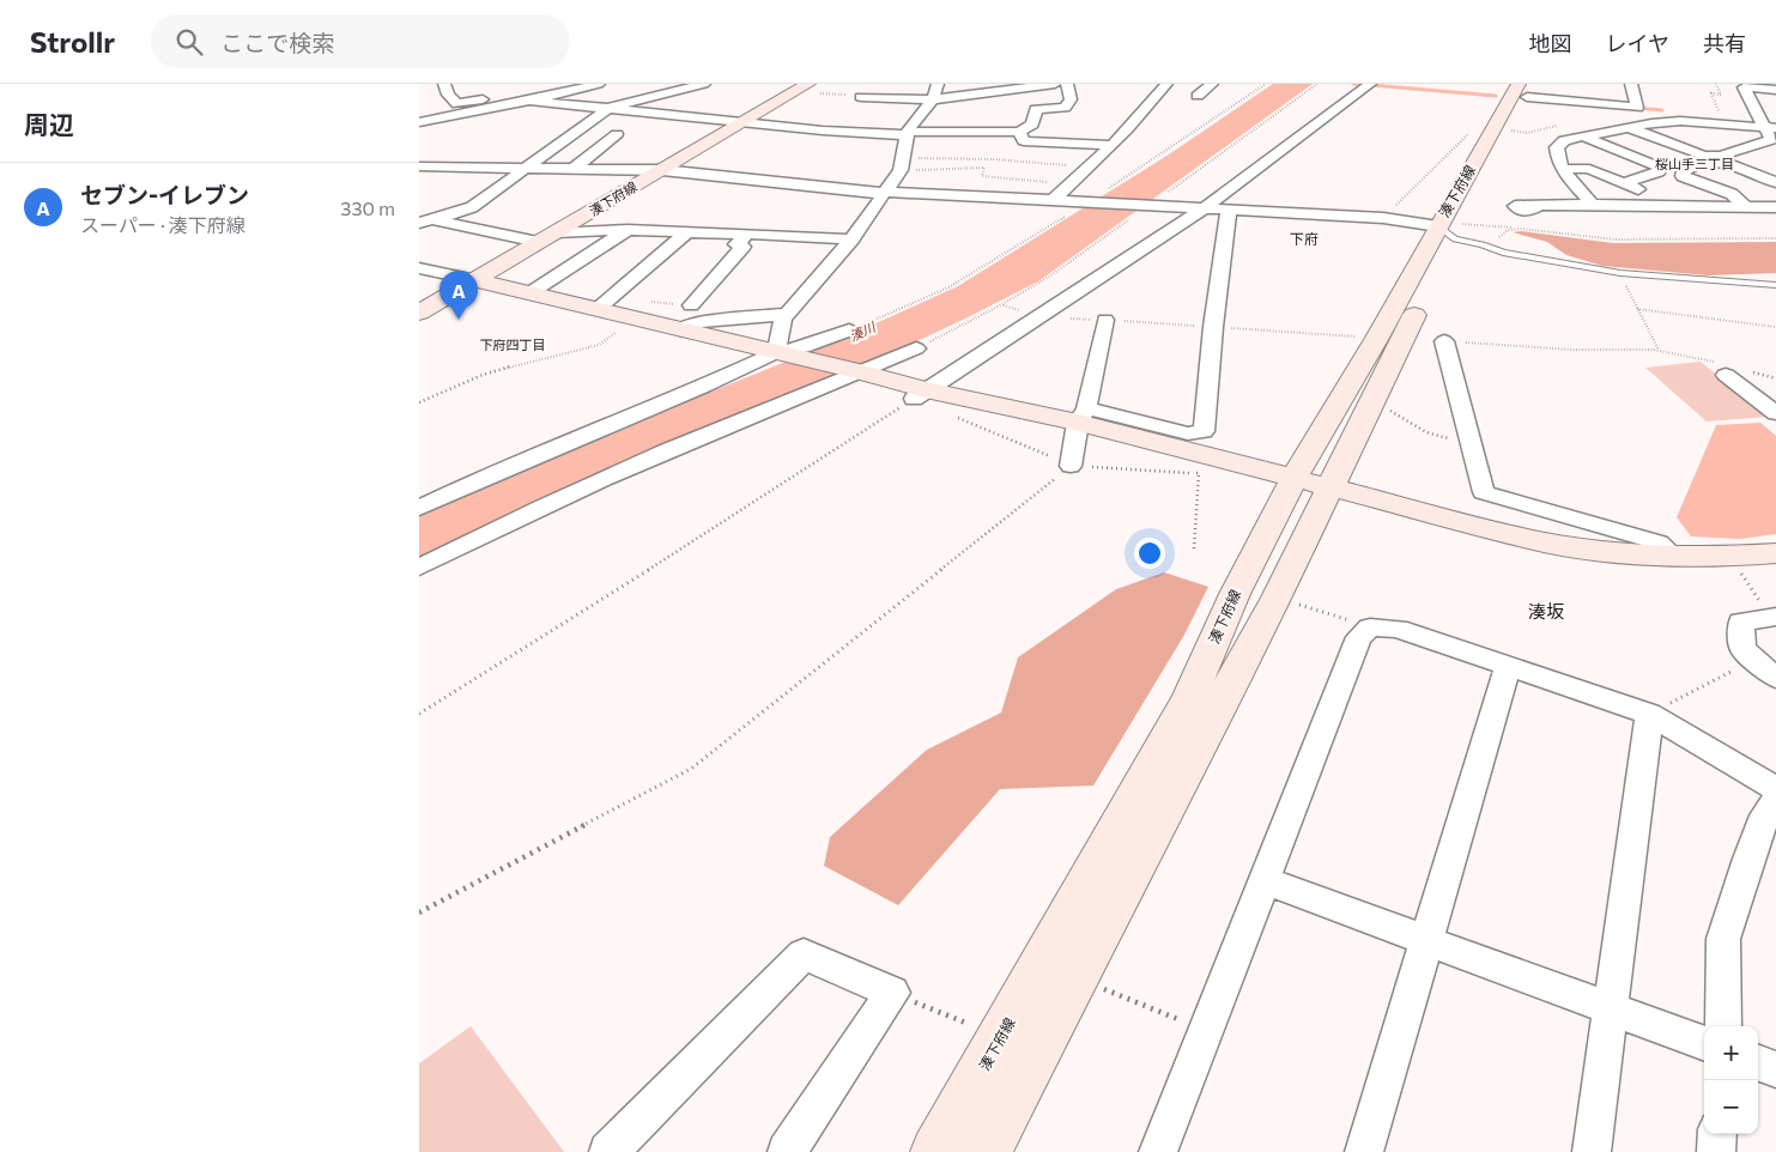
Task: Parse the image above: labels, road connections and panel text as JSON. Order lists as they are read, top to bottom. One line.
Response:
{"streets":{"main road":["湊下府線"]},"districts":["桜山手三丁目","下府","下府四丁目","湊坂"],"water":["湊川"],"page":{"header":"Strollr","search":"ここで検索","nav":["地図","レイヤ","共有"],"heading":"周辺","list":[{"mark":"A","name":"セブン-イレブン","note":"スーパー · 湊下府線","value":"330 m"}],"pins":"A","map_buttons":["+","−"]}}
